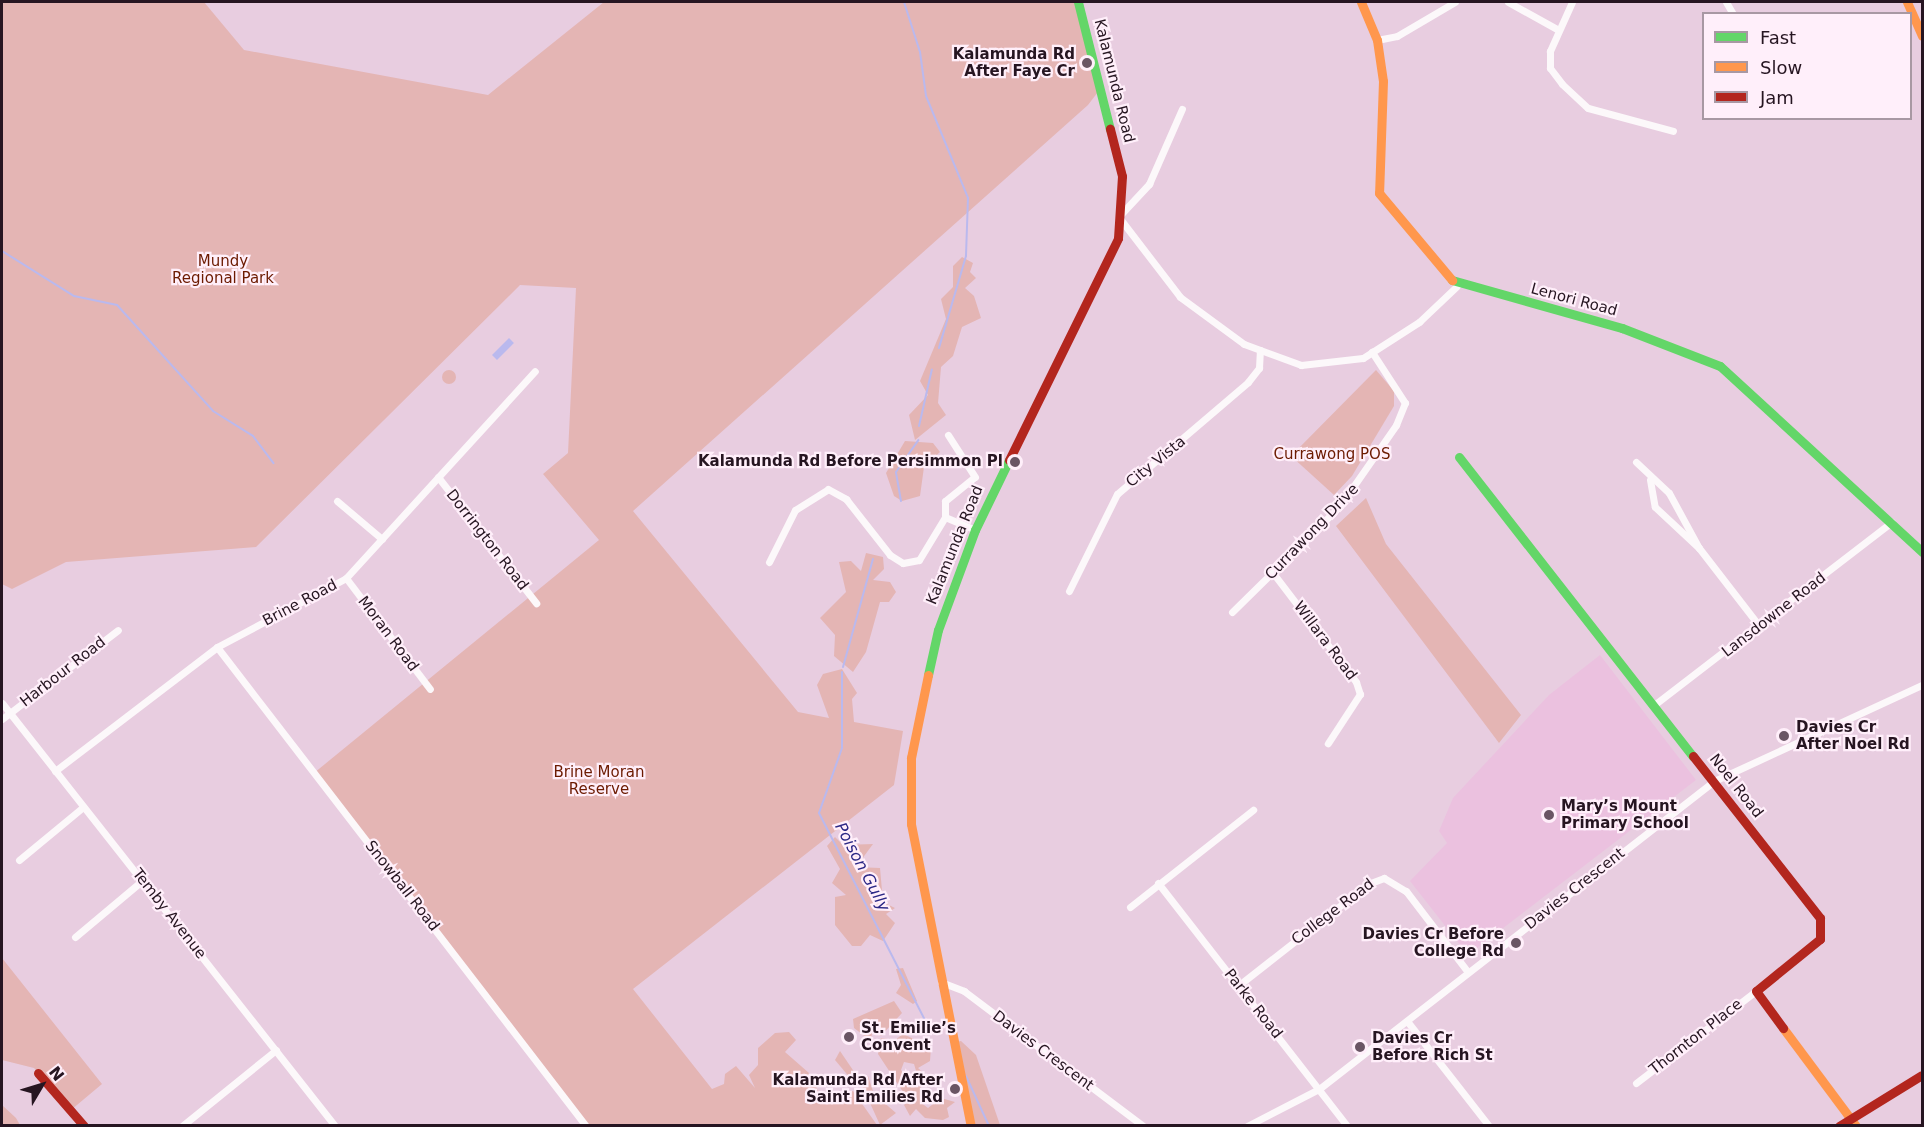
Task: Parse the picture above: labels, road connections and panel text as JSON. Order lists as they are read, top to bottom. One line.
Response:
{"streets":{"street":["Kalamunda Road","Lenori Road","City Vista","Currawong Drive","Dorrington Road","Brine Road","Lansdowne Road","Moran Road","Willara Road","Harbour Road","Noel Road","Snowball Road","Davies Crescent","College Road","Temby Avenue","Parke Road","Thornton Place"]},"crossings":[["Kalamunda Road","Davies Crescent"],["Lenori Road","Lansdowne Road"],["Currawong Drive","Willara Road"],["Dorrington Road","Brine Road"],["Brine Road","Moran Road"],["Brine Road","Snowball Road"],["Brine Road","Temby Avenue"],["Lansdowne Road","Noel Road"],["Harbour Road","Temby Avenue"],["Noel Road","Davies Crescent"],["Noel Road","Thornton Place"],["Davies Crescent","College Road"],["Davies Crescent","Parke Road"],["College Road","Parke Road"]],"water":["Poison Gully"],"parks":["Mundy Regional Park","Currawong POS","Brine Moran Reserve"],"places":["Kalamunda Rd After Faye Cr","Kalamunda Rd Before Persimmon Pl","Davies Cr After Noel Rd","Mary’s Mount Primary School","Davies Cr Before College Rd","St. Emilie’s Convent","Davies Cr Before Rich St","Kalamunda Rd After Saint Emilies Rd"],"legend":["Fast","Slow","Jam"],"north":"top right"}
